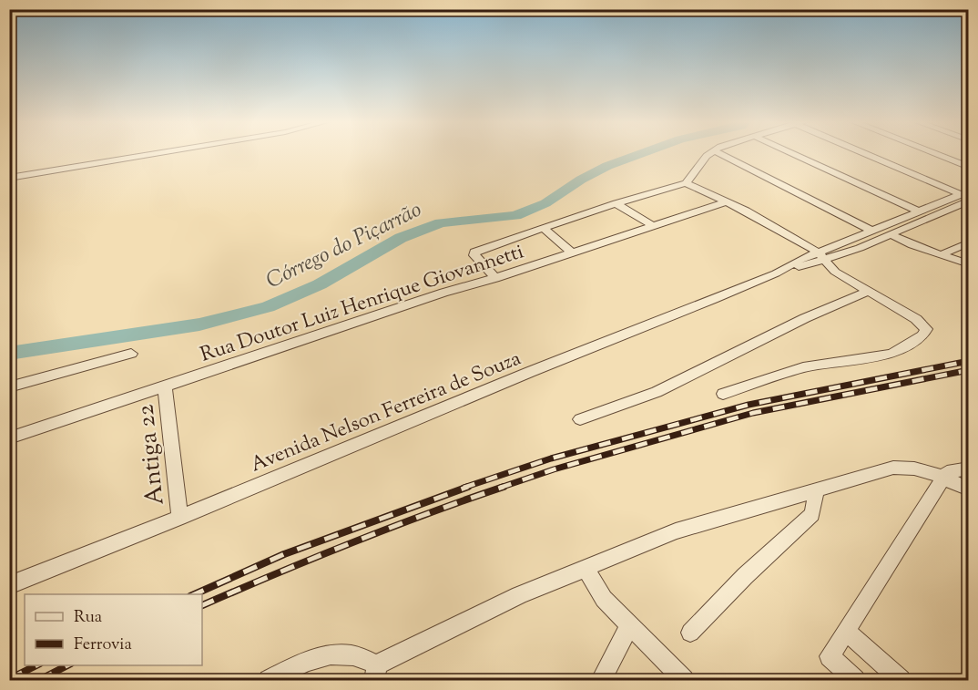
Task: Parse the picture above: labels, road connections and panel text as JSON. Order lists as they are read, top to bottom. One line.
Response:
{"streets":{"street":["Rua Doutor Luiz Henrique Giovannetti","Avenida Nelson Ferreira de Souza","Antiga 22"]},"crossings":[["Rua Doutor Luiz Henrique Giovannetti","Antiga 22"],["Avenida Nelson Ferreira de Souza","Antiga 22"]],"water":["Córrego do Piçarrão"],"legend":["Rua","Ferrovia"]}
